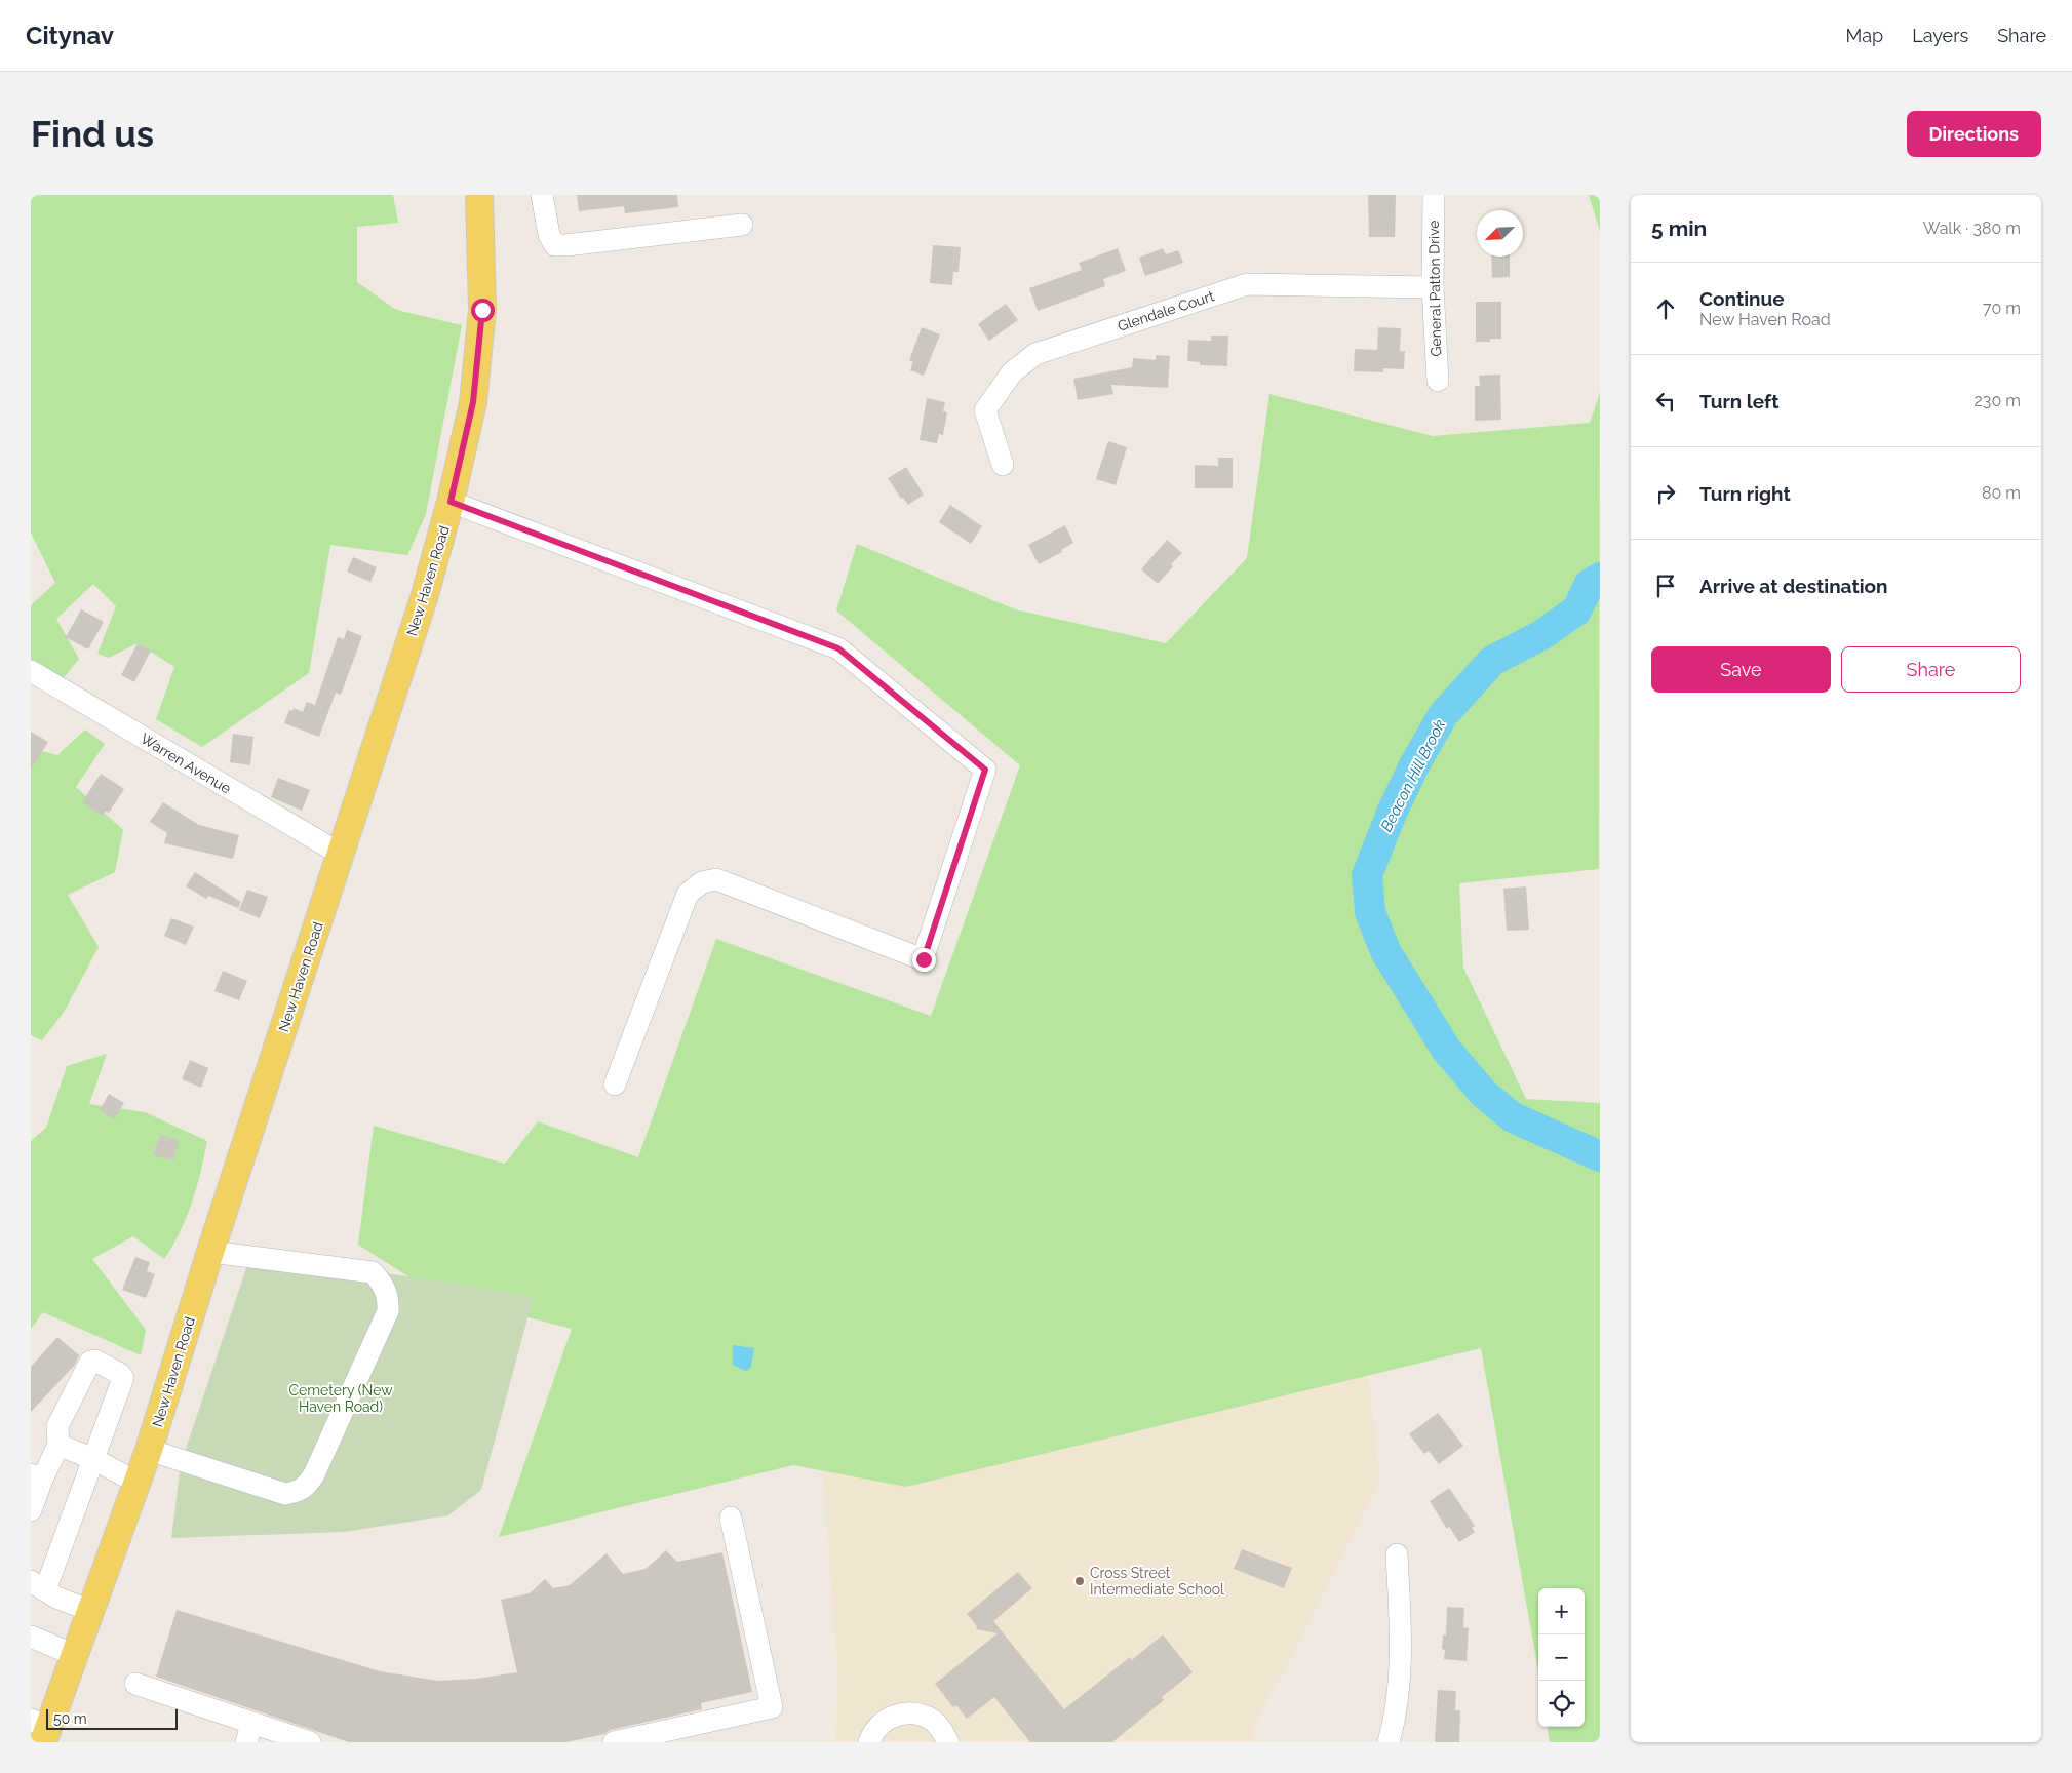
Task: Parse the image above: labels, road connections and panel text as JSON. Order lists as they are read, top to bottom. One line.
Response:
{"streets":{"main road":["New Haven Road"],"street":["General Patton Drive","Glendale Court","Warren Avenue"]},"crossings":[["General Patton Drive","Glendale Court"],["New Haven Road","Warren Avenue"]],"water":["Beacon Hill Brook"],"parks":["Cemetery (New Haven Road)"],"places":["Cross Street Intermediate School"],"scale_bar":"50 m","north":"bottom left","page":{"header":"Citynav","nav":["Map","Layers","Share"],"buttons":["Directions",["Save","Share"]],"title":"Find us","heading":["5 min","Walk · 380 m"],"list":[["Continue","New Haven Road","70 m"],["Turn left","230 m"],["Turn right","80 m"],"Arrive at destination"],"map_buttons":["+","−"],"scale":"50 m"}}
